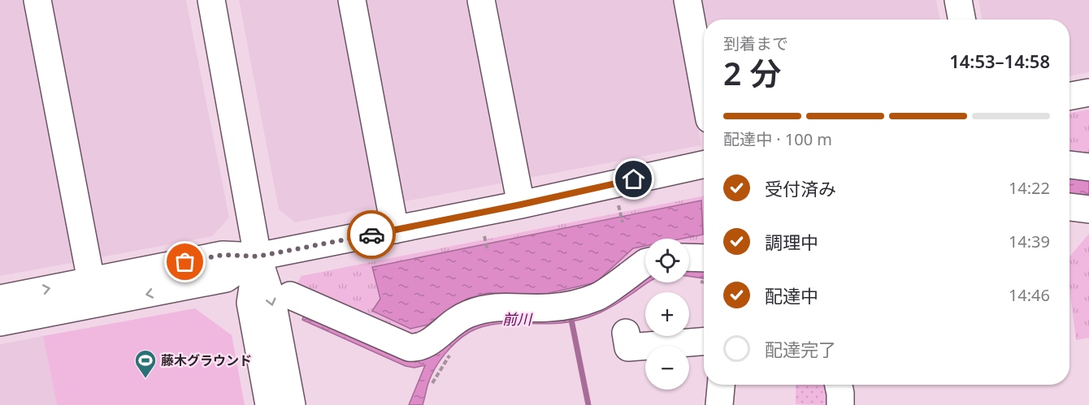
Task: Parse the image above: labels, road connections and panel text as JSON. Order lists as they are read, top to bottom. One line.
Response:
{"water":["前川"],"places":{"sports":["藤木グラウンド"]},"page":{"heading":["2 分","到着まで","14:53–14:58"],"bar":"配達中 · 100 m","list":[["受付済み","14:22"],["調理中","14:39"],["配達中","14:46"],"配達完了"],"map_buttons":["+","−"]}}
